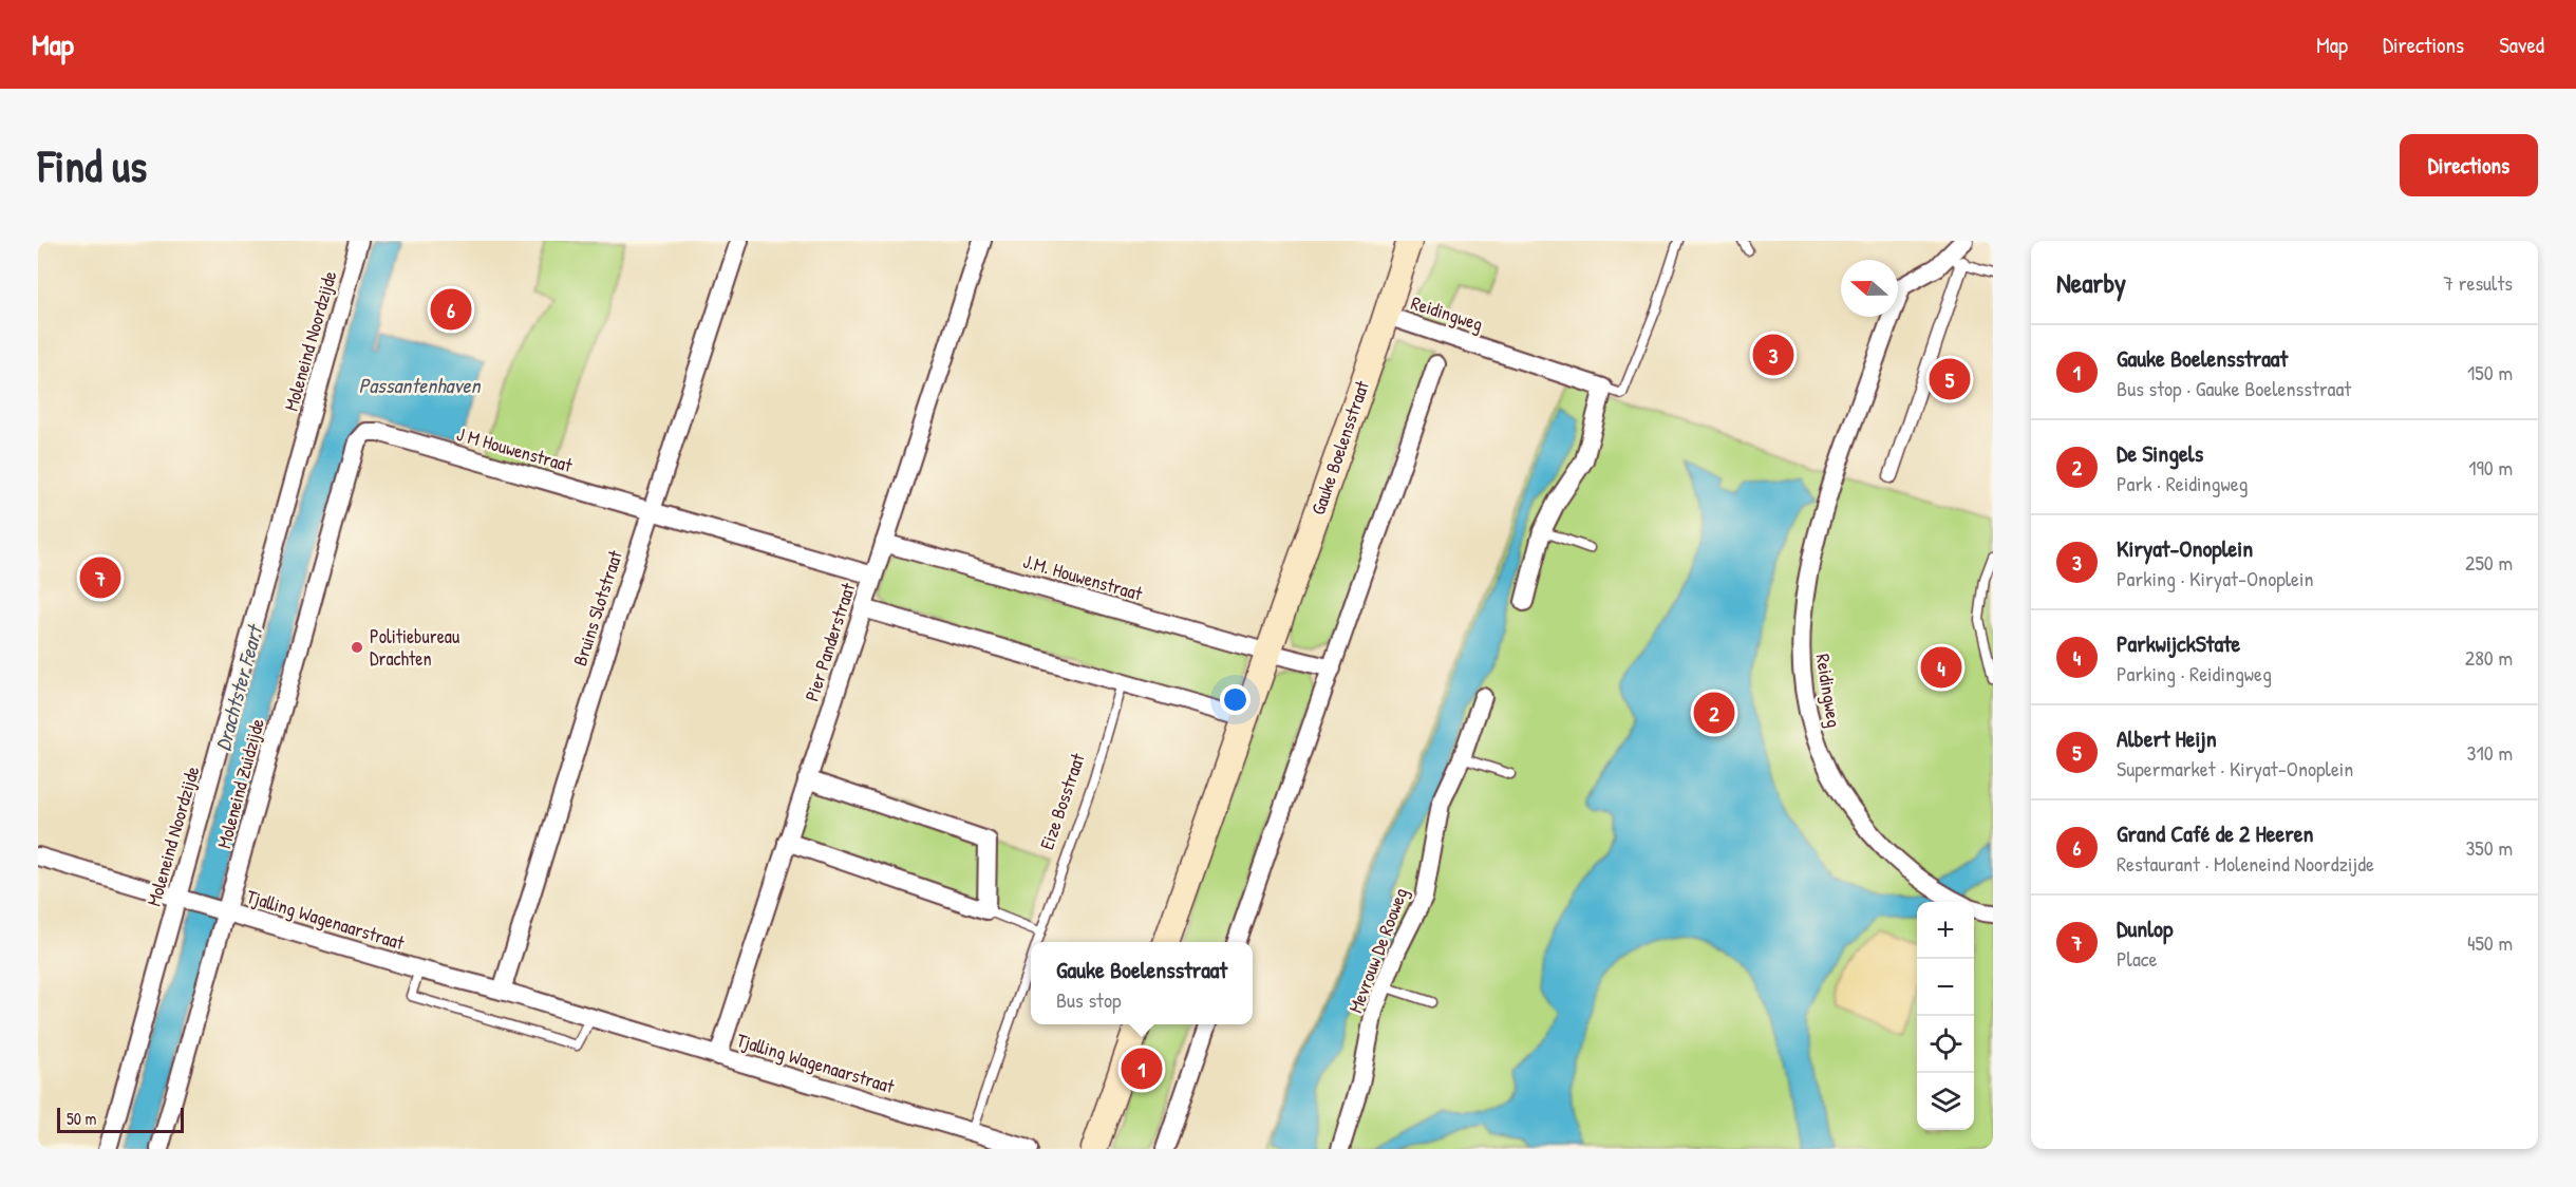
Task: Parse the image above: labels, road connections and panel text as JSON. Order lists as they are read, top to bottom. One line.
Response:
{"streets":{"main road":["Gauke Boelensstraat"],"street":["Reidingweg","Moleneind Noordzijde","J M Houwenstraat","J.M. Houwenstraat","Bruins Slotstraat","Pier Panderstraat","Moleneind Zuidzijde","Tjalling Wagenaarstraat","Mevrouw De Rooweg"],"lane":["Eize Bosstraat"]},"crossings":[["Reidingweg","Gauke Boelensstraat"],["Moleneind Noordzijde","Tjalling Wagenaarstraat"],["Gauke Boelensstraat","J.M. Houwenstraat"],["J M Houwenstraat","Bruins Slotstraat"],["J M Houwenstraat","Moleneind Zuidzijde"],["J.M. Houwenstraat","Pier Panderstraat"],["Bruins Slotstraat","Tjalling Wagenaarstraat"],["Pier Panderstraat","Tjalling Wagenaarstraat"],["Moleneind Zuidzijde","Tjalling Wagenaarstraat"],["Eize Bosstraat","Tjalling Wagenaarstraat"]],"water":["Passantenhaven","Drachtster Feart"],"places":["Politiebureau Drachten"],"scale_bar":"50 m","north":"left","page":{"header":"Map","nav":["Map","Directions","Saved"],"buttons":"Directions","title":"Find us","heading":["Nearby","7 results"],"pins":["6","3","5","7","4","2","1"],"list":[{"mark":"1","name":"Gauke Boelensstraat","note":"Bus stop · Gauke Boelensstraat","value":"150 m"},{"mark":"2","name":"De Singels","note":"Park · Reidingweg","value":"190 m"},{"mark":"3","name":"Kiryat-Onoplein","note":"Parking · Kiryat-Onoplein","value":"250 m"},{"mark":"4","name":"ParkwijckState","note":"Parking · Reidingweg","value":"280 m"},{"mark":"5","name":"Albert Heijn","note":"Supermarket · Kiryat-Onoplein","value":"310 m"},{"mark":"6","name":"Grand Café de 2 Heeren","note":"Restaurant · Moleneind Noordzijde","value":"350 m"},{"mark":"7","name":"Dunlop","note":"Place","value":"450 m"}],"map_buttons":["+","−"],"popup":["Gauke Boelensstraat","Bus stop"],"scale":"50 m"}}
